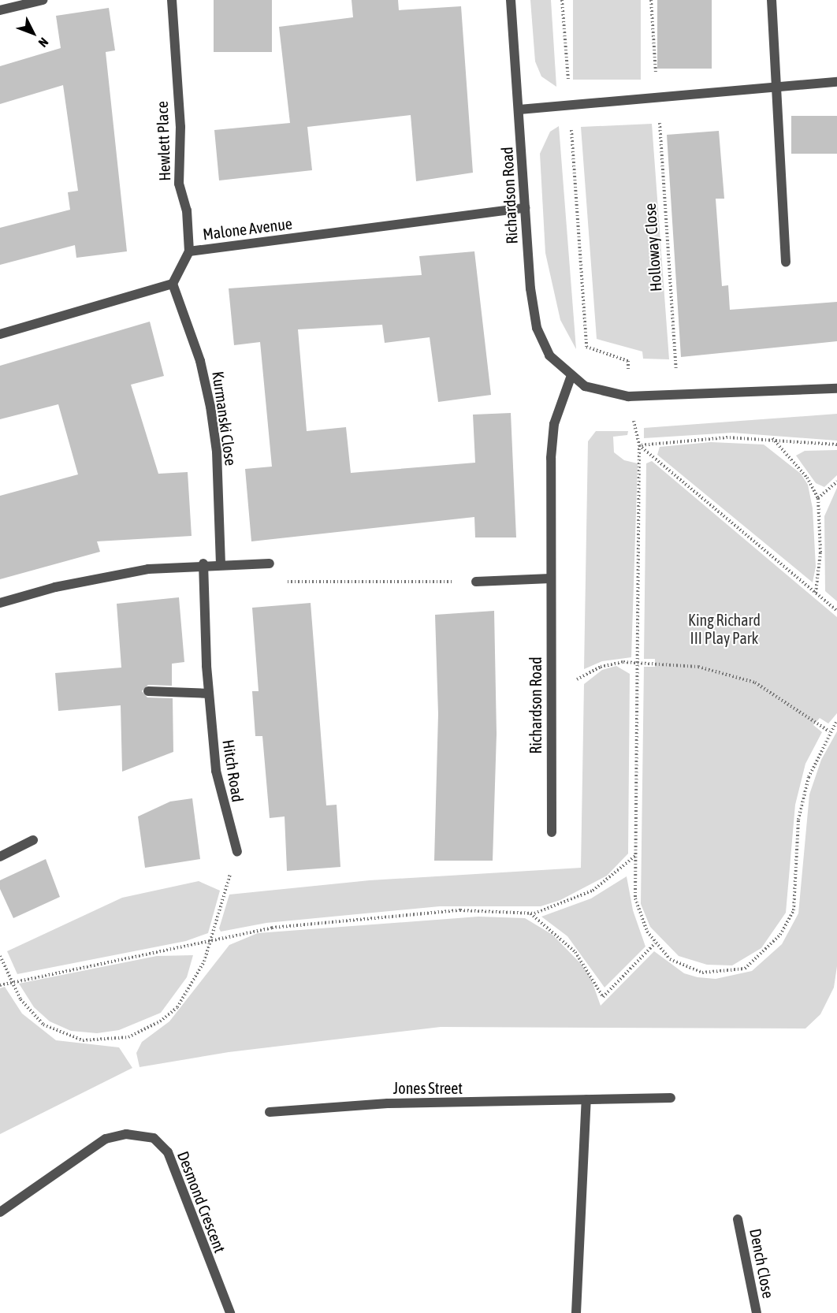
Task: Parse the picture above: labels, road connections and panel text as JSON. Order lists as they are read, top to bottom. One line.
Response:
{"streets":{"street":["Hewlett Place","Richardson Road","Malone Avenue","Kurmanski Close","Hitch Road","Jones Street","Desmond Crescent","Dench Close"],"path":["Holloway Close"]},"crossings":[["Hewlett Place","Malone Avenue"],["Richardson Road","Malone Avenue"],["Richardson Road","Holloway Close"],["Malone Avenue","Kurmanski Close"]],"parks":["King Richard III Play Park"],"north":"bottom right"}
